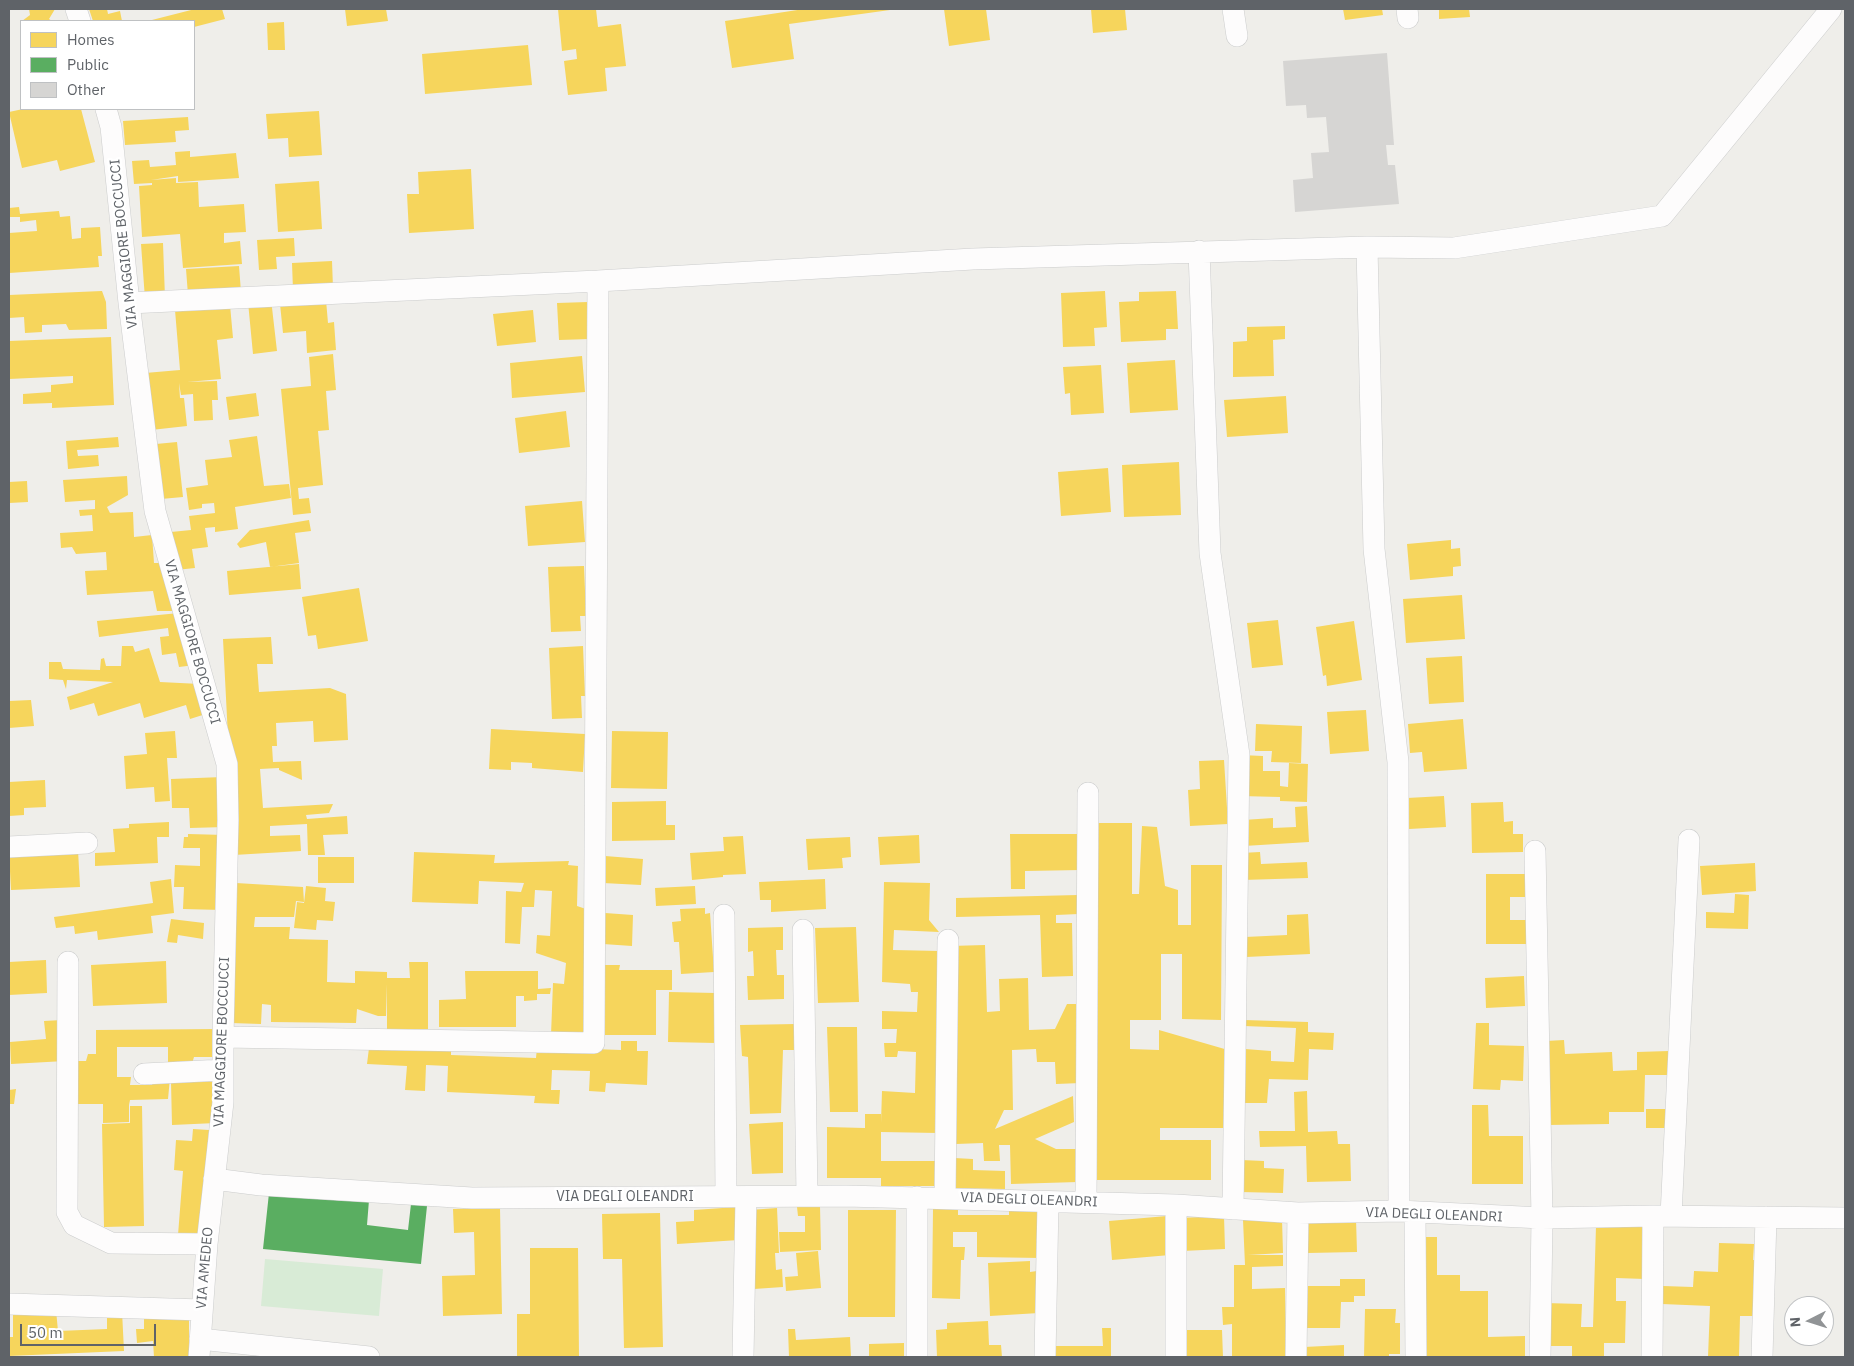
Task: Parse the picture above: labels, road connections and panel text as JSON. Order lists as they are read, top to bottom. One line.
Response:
{"streets":{"street":["VIA MAGGIORE BOCCUCCI","VIA DEGLI OLEANDRI","VIA AMEDEO"]},"crossings":[["VIA MAGGIORE BOCCUCCI","VIA DEGLI OLEANDRI"],["VIA MAGGIORE BOCCUCCI","VIA AMEDEO"],["VIA DEGLI OLEANDRI","VIA AMEDEO"]],"legend":["Homes","Public","Other"],"scale_bar":"50 m","north":"left"}
